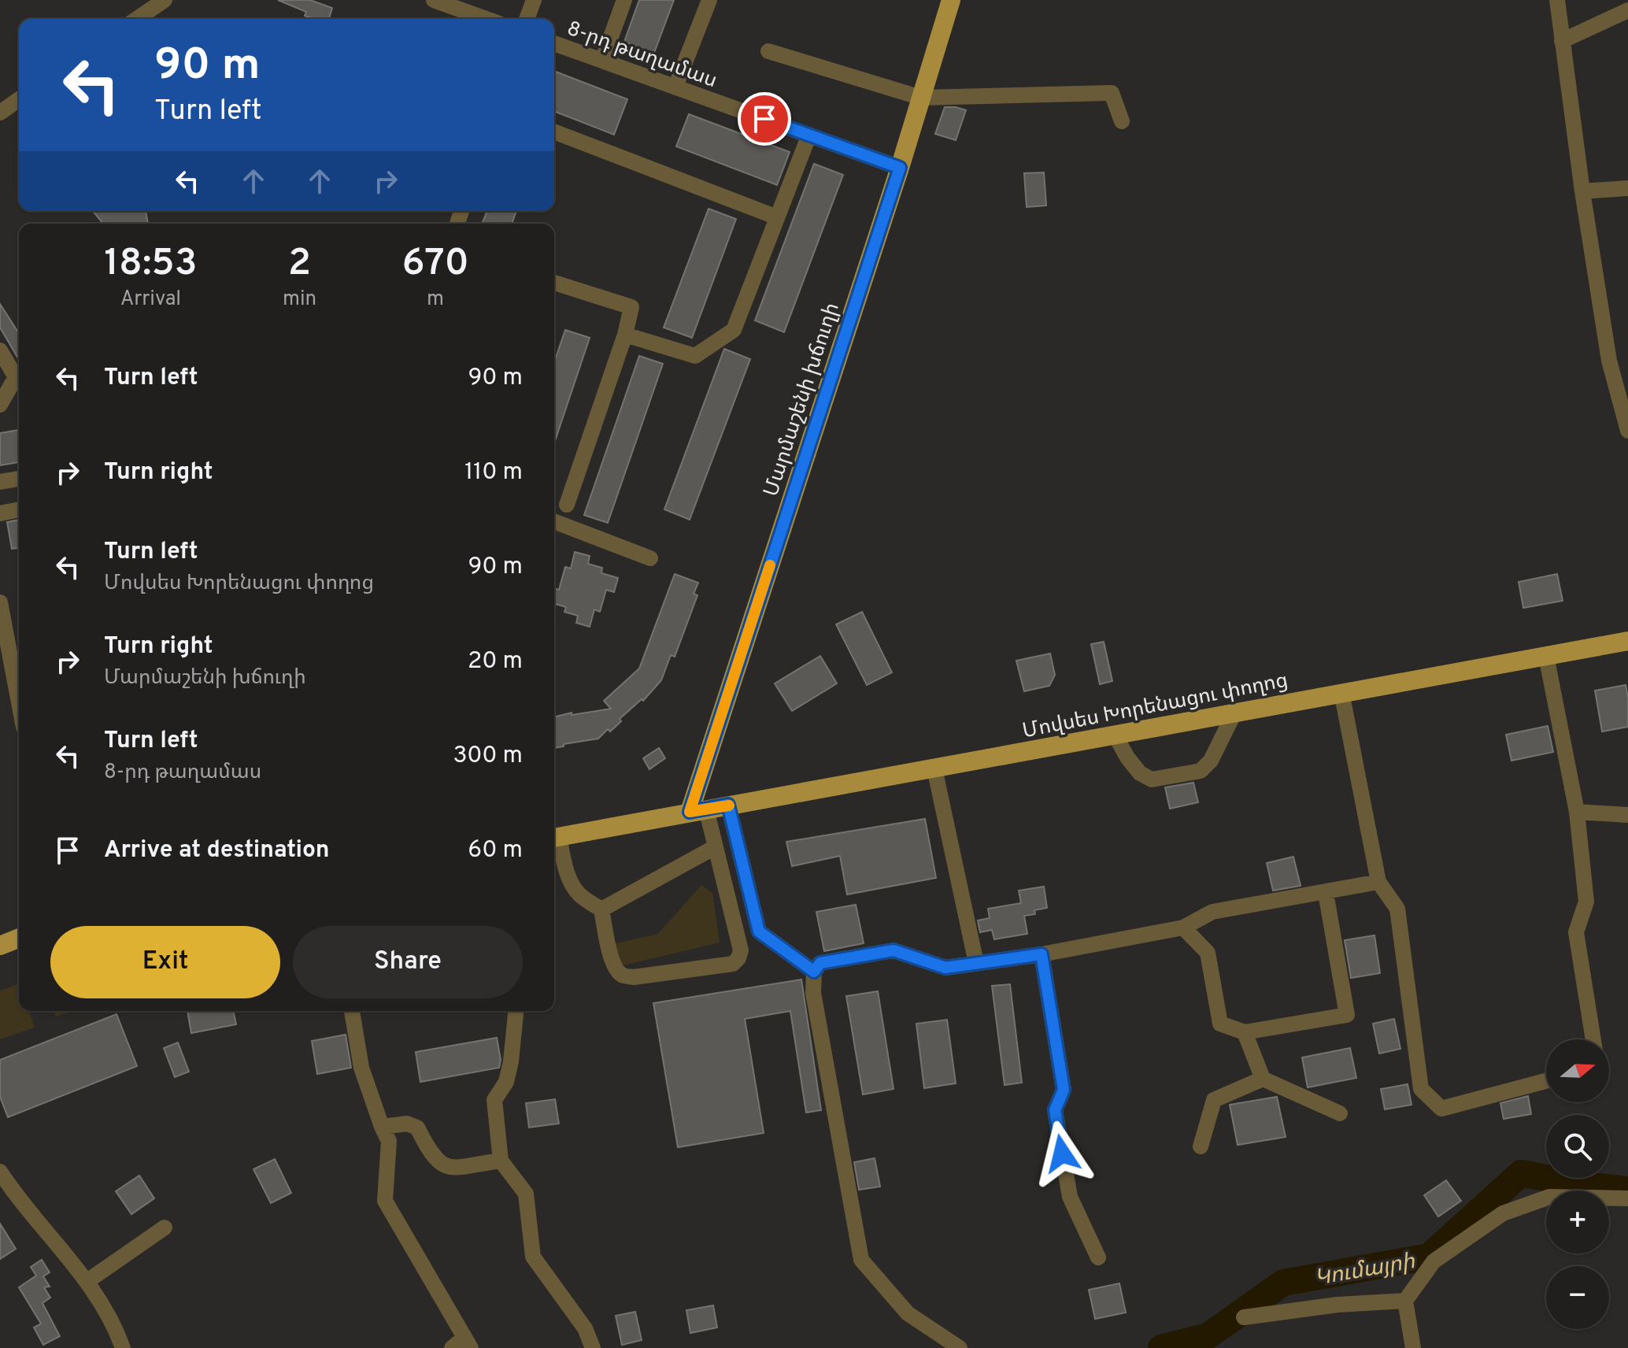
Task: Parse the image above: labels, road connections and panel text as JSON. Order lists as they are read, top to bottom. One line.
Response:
{"streets":{"main road":["Մարմաշենի խճուղի","Մովսես Խորենացու փողոց"],"street":["8-րդ թաղամաս"]},"crossings":[["8-րդ թաղամաս","Մարմաշենի խճուղի"],["Մարմաշենի խճուղի","Մովսես Խորենացու փողոց"]],"water":["Կումայրի"],"north":"right","page":{"turn":["90 m","Turn left"],"eta":["18:53","Arrival","2","min","670","m"],"list":[{"name":"Turn left","value":"90 m"},{"name":"Turn right","value":"110 m"},{"name":"Turn left","note":"Մովսես Խորենացու փողոց","value":"90 m"},{"name":"Turn right","note":"Մարմաշենի խճուղի","value":"20 m"},{"name":"Turn left","note":"8-րդ թաղամաս","value":"300 m"},{"name":"Arrive at destination","value":"60 m"}],"buttons":["Exit","Share"],"map_buttons":["+","−"]}}
